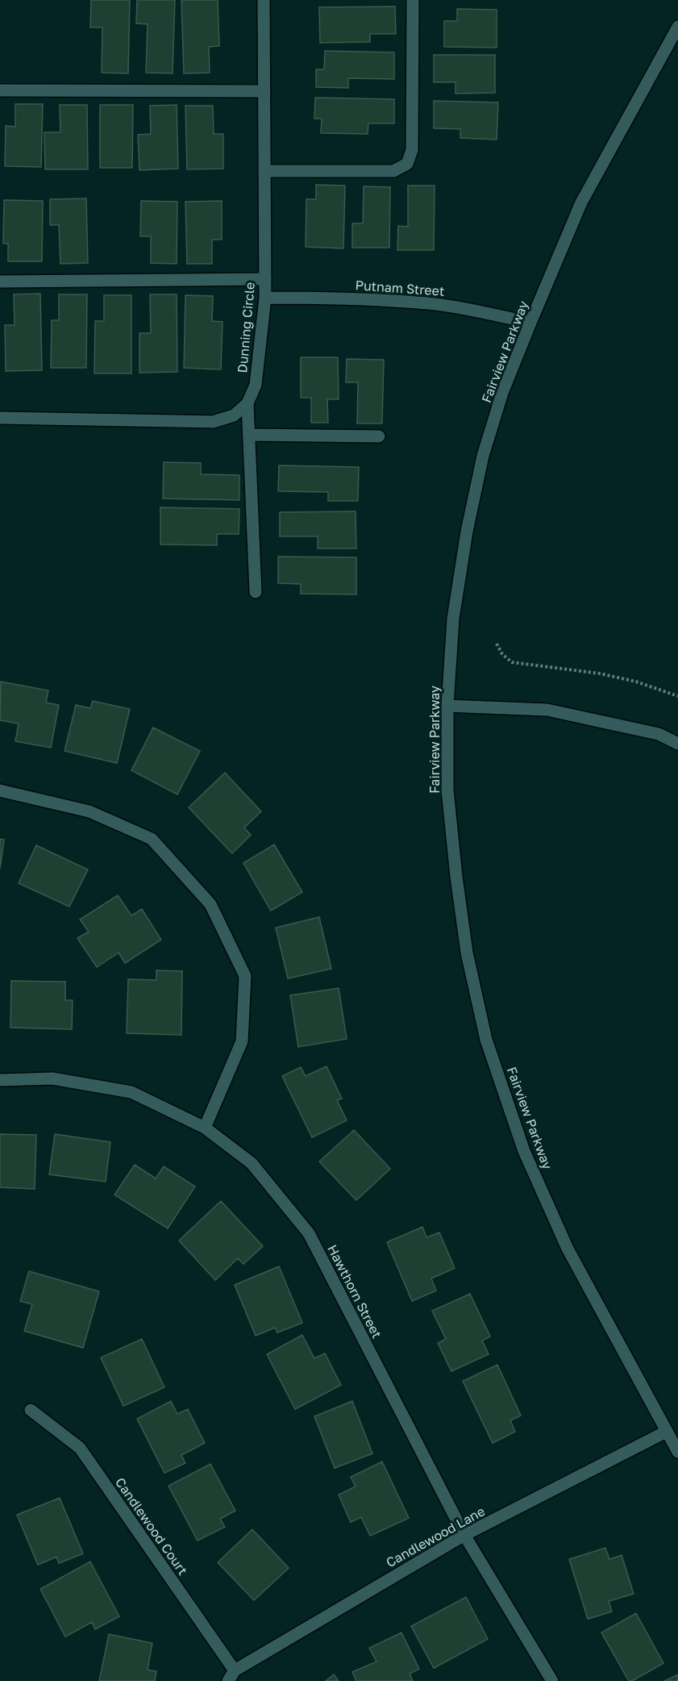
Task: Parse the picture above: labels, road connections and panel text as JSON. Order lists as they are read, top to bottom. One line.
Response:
{"streets":{"street":["Putnam Street","Dunning Circle","Fairview Parkway","Hawthorn Street","Candlewood Court","Candlewood Lane"]},"crossings":[["Putnam Street","Dunning Circle"],["Putnam Street","Fairview Parkway"],["Fairview Parkway","Candlewood Lane"],["Hawthorn Street","Candlewood Lane"],["Candlewood Court","Candlewood Lane"]]}
